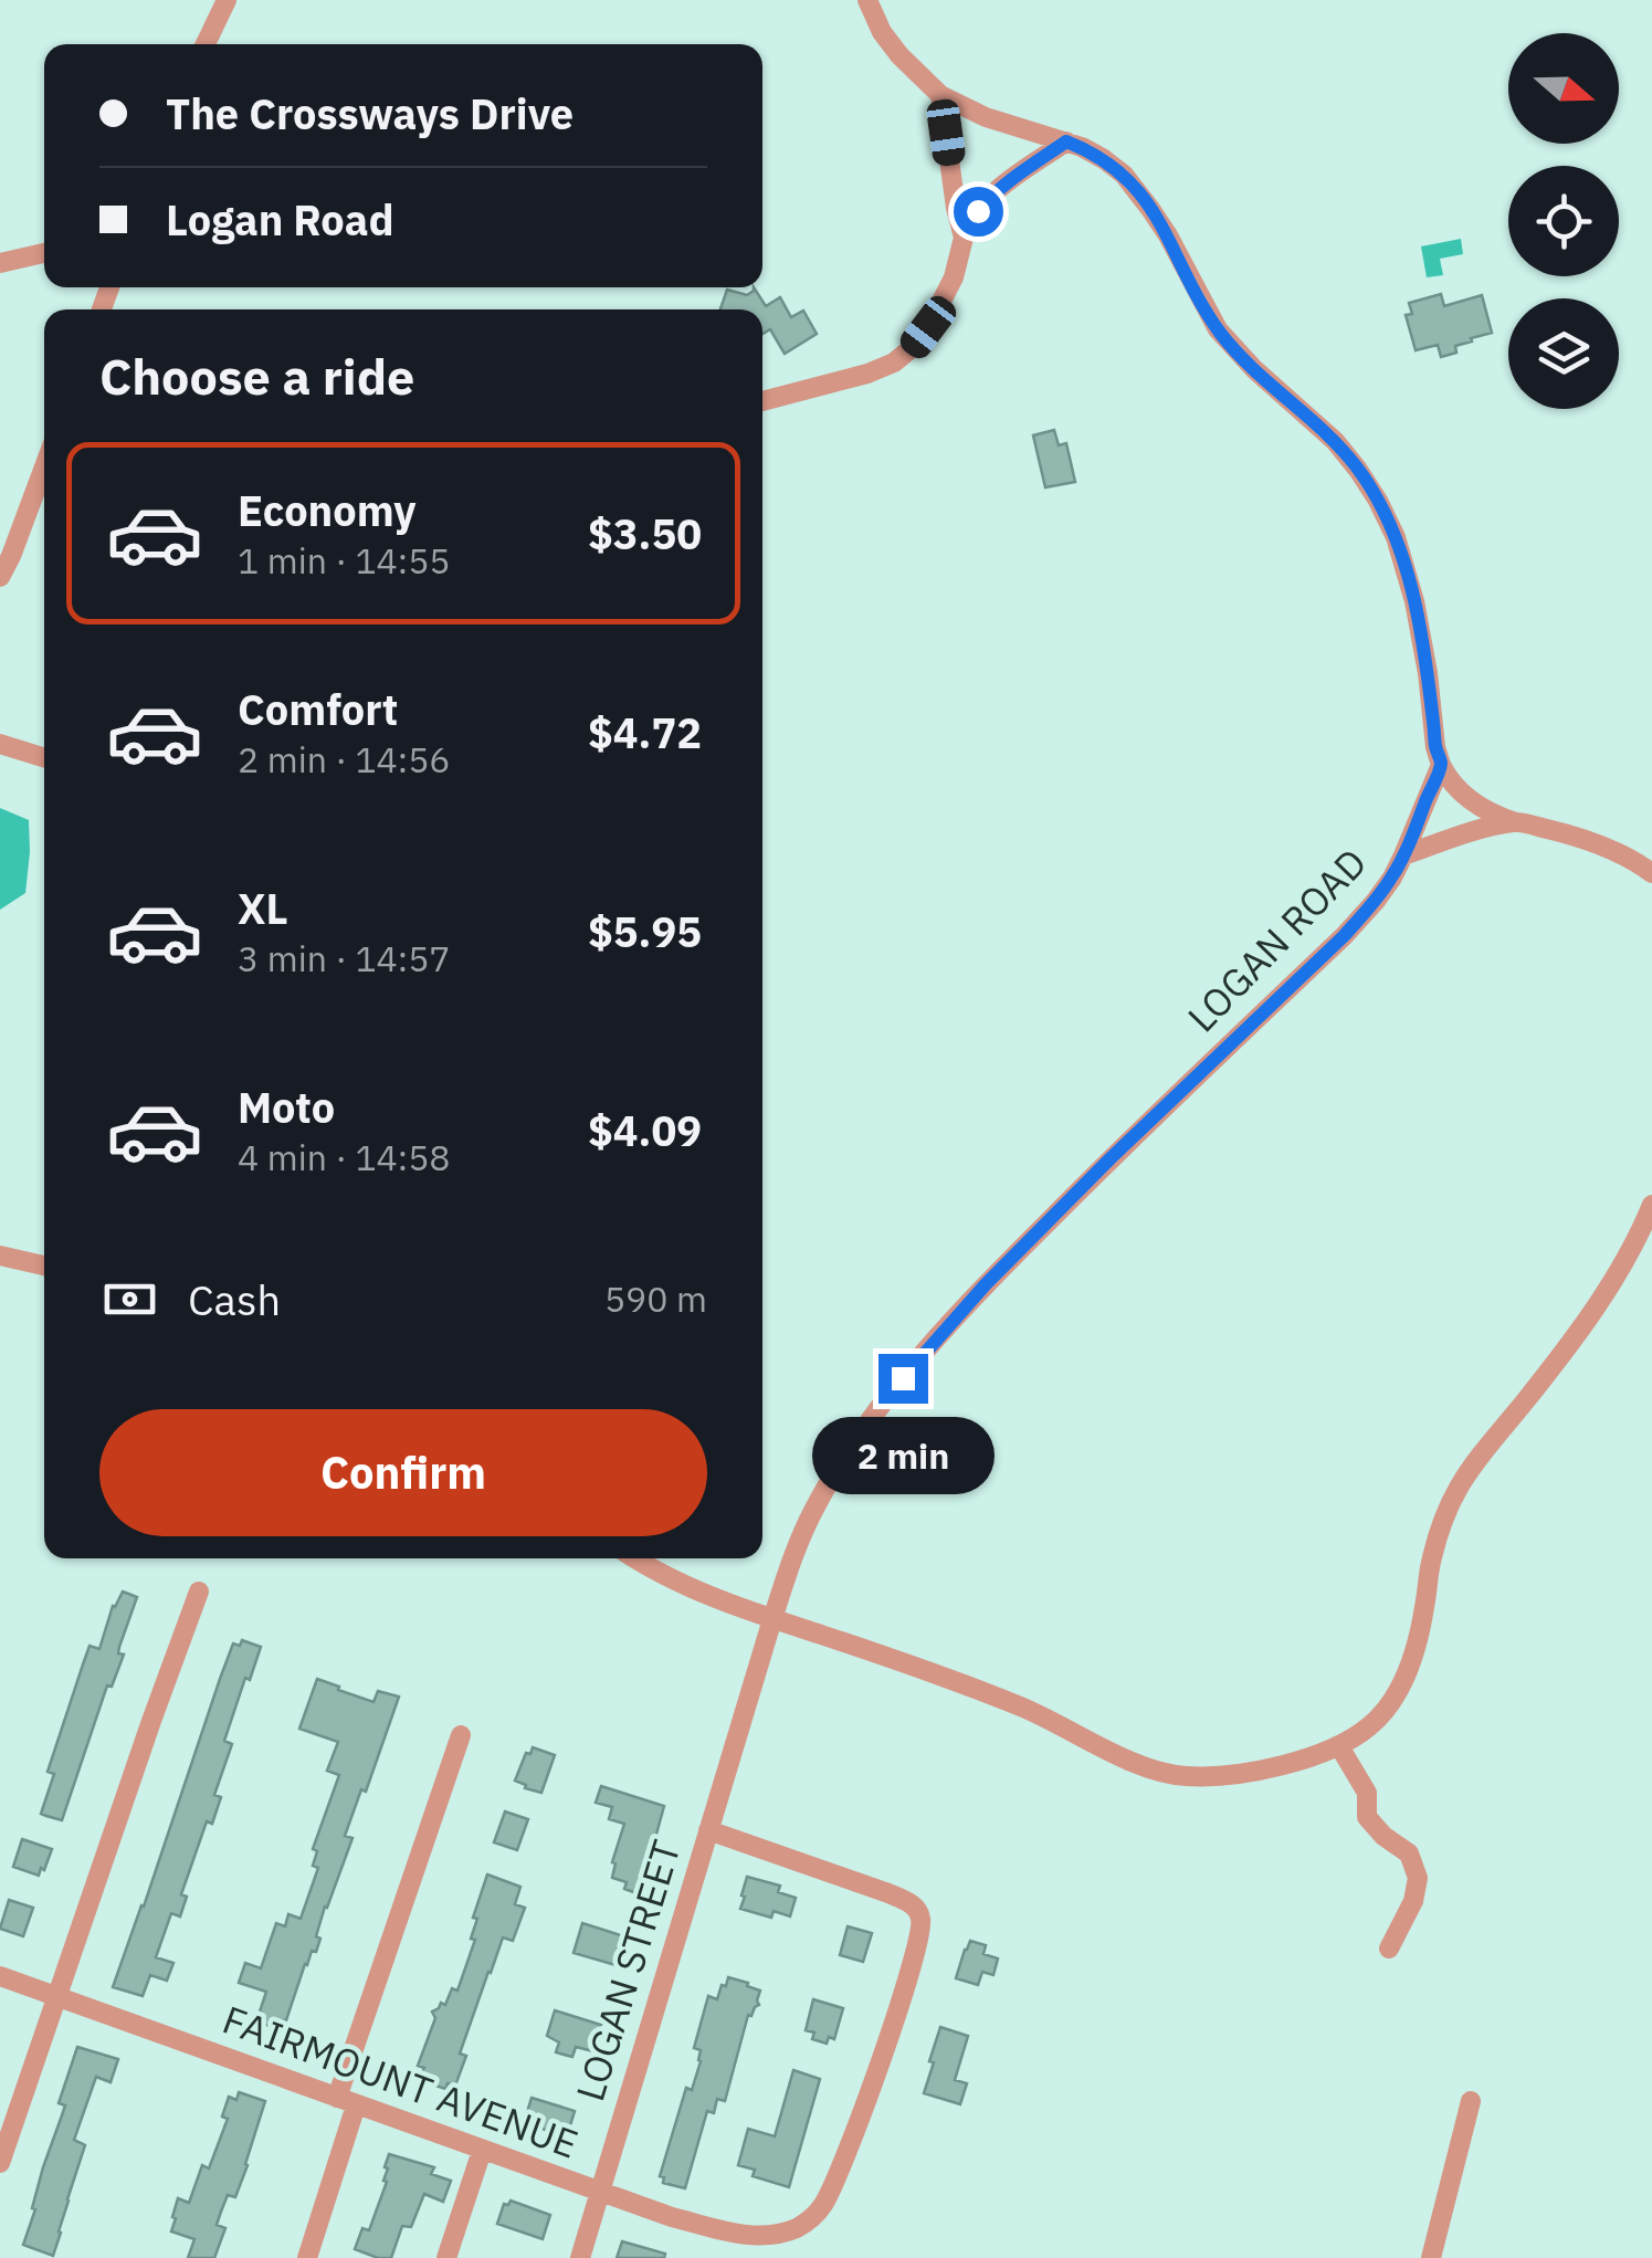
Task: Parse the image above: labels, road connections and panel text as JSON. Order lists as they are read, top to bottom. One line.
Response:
{"streets":{"street":["LOGAN ROAD","LOGAN STREET","FAIRMOUNT AVENUE"]},"crossings":[["LOGAN ROAD","LOGAN STREET"],["LOGAN ROAD","FAIRMOUNT AVENUE"],["LOGAN STREET","FAIRMOUNT AVENUE"]],"north":"right","page":{"banner":["The Crossways Drive","Logan Road"],"heading":"Choose a ride","list":[{"name":"Economy","note":"1 min · 14:55","value":"$3.50"},{"name":"Comfort","note":"2 min · 14:56","value":"$4.72"},{"name":"XL","note":"3 min · 14:57","value":"$5.95"},{"name":"Moto","note":"4 min · 14:58","value":"$4.09"}],"pay":["Cash","590 m"],"buttons":"Confirm","bubble":"2 min"}}
